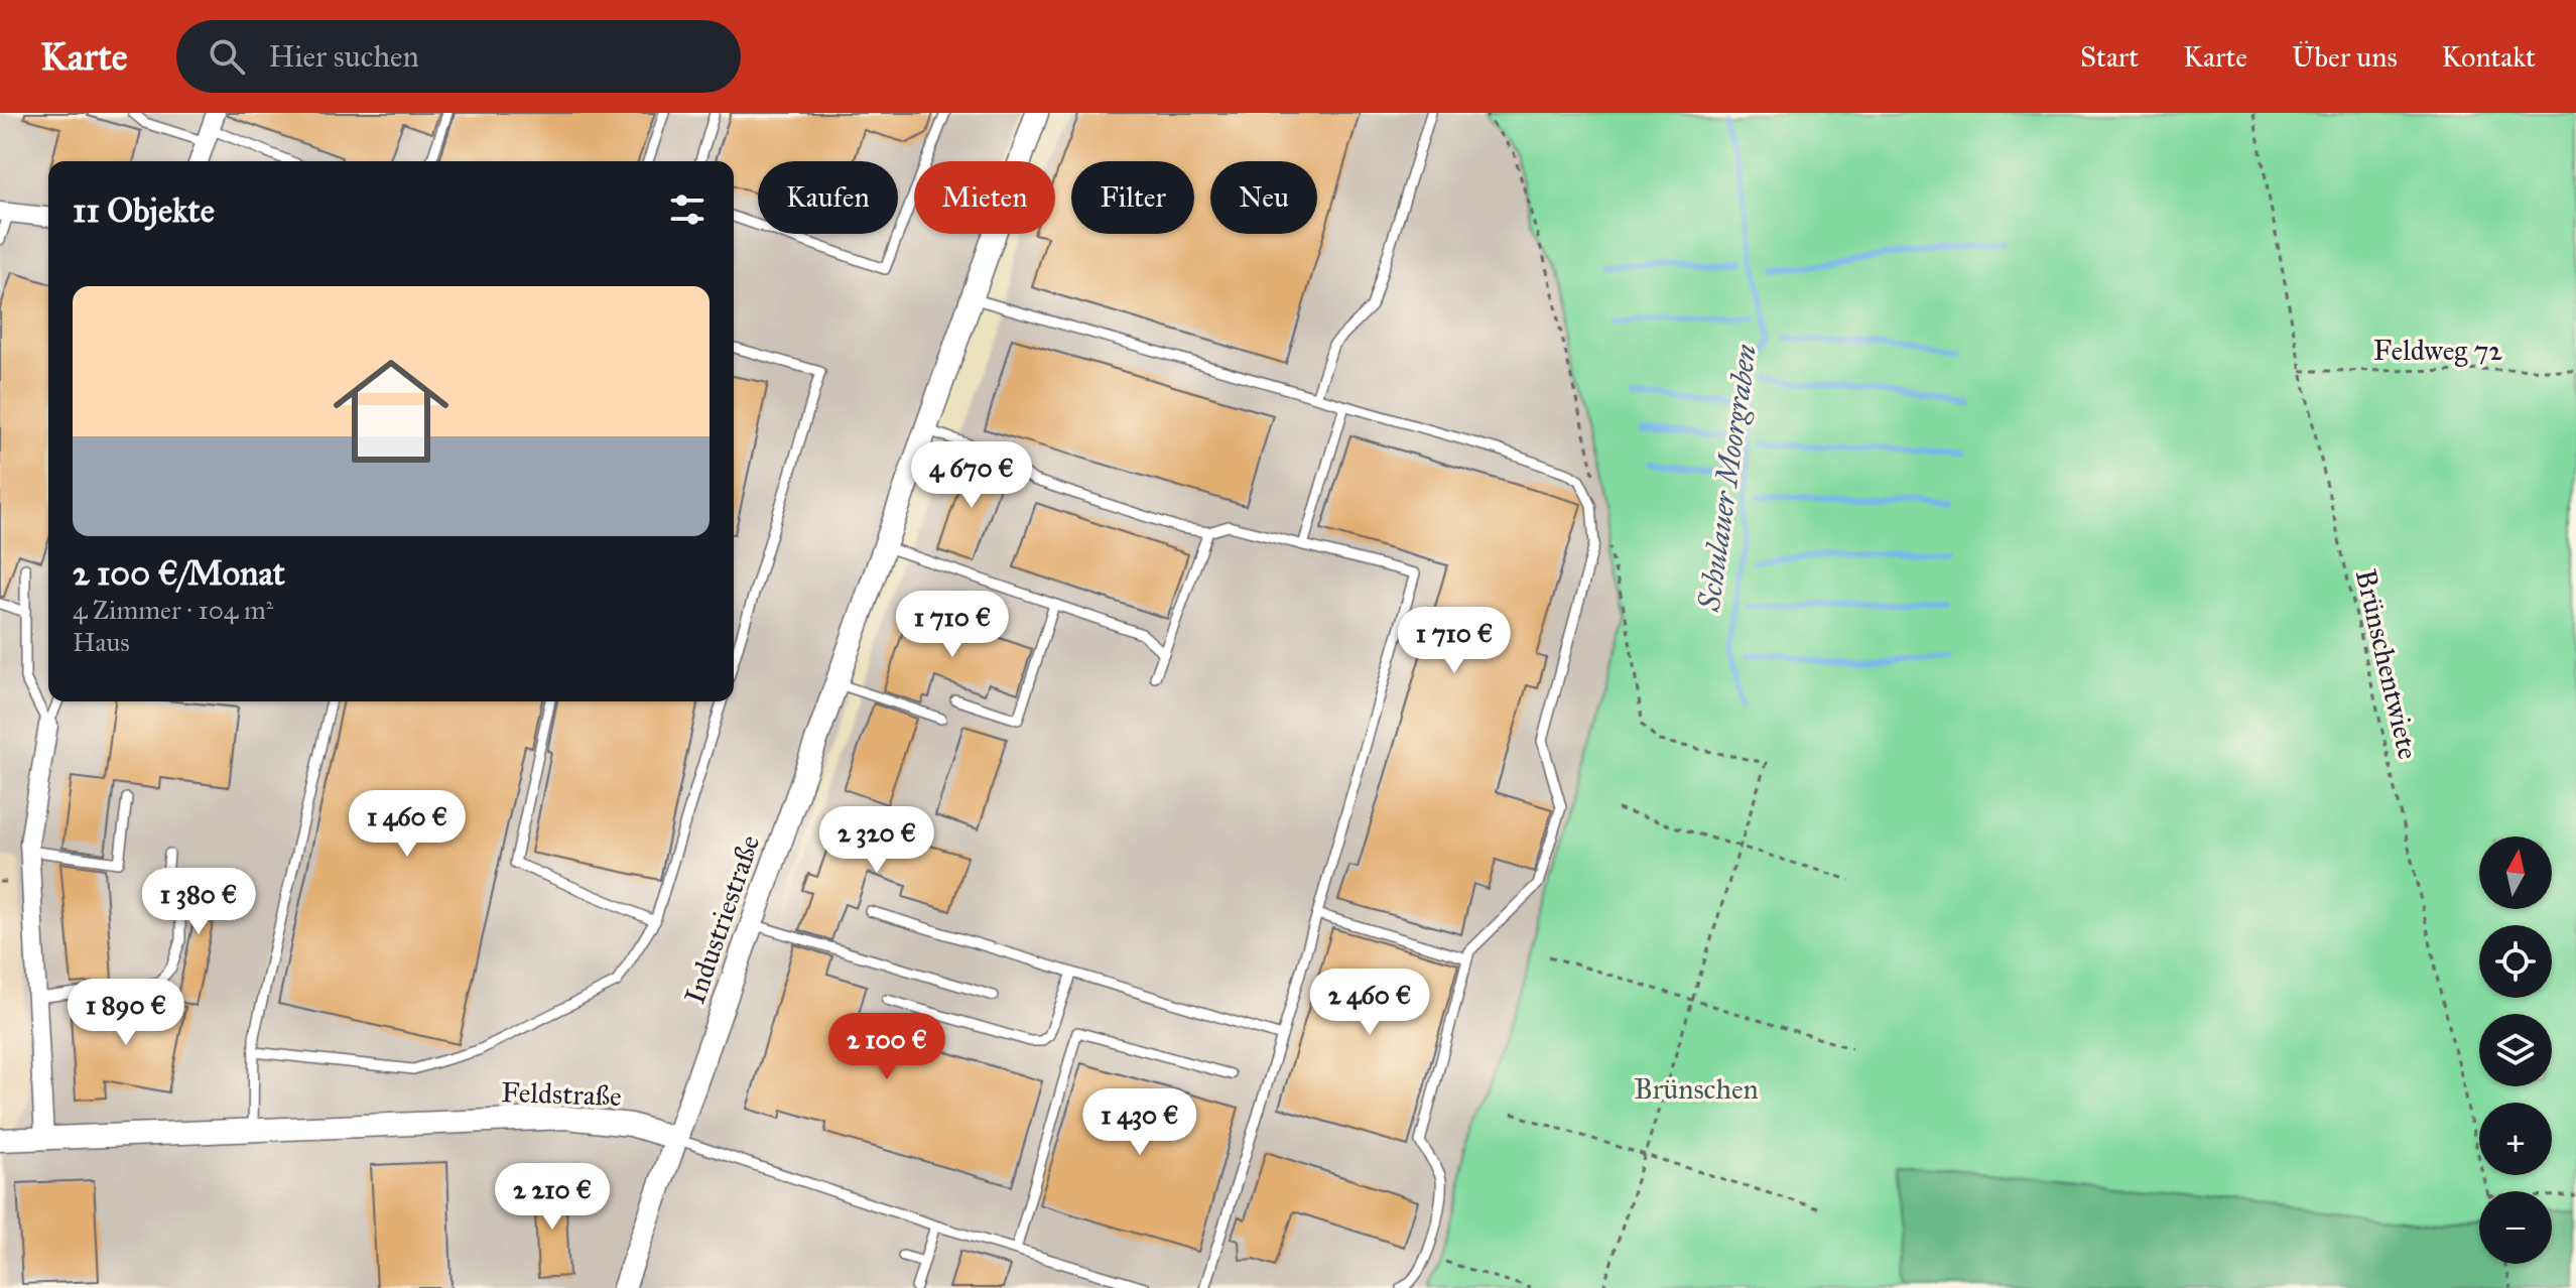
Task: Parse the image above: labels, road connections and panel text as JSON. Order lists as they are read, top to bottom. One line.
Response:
{"streets":{"street":["Industriestraße","Feldstraße"],"path":["Feldweg 72","Brünschentwiete"]},"crossings":[["Feldweg 72","Brünschentwiete"],["Industriestraße","Feldstraße"]],"water":["Schulauer Moorgraben"],"parks":["Brünschen"],"north":"top","page":{"header":"Karte","search":"Hier suchen","nav":["Start","Karte","Über uns","Kontakt"],"chip":["Kaufen","Mieten","Filter","Neu"],"heading":"11 Objekte","list":[{"name":"2 100 €/Monat","note":"4 Zimmer · 104 m² · Haus"}],"price":["4 670 €","1 710 €","1 710 €","1 460 €","2 320 €","1 380 €","2 460 €","1 890 €","2 100 €","1 430 €","2 210 €"],"map_buttons":["+","−"]}}
